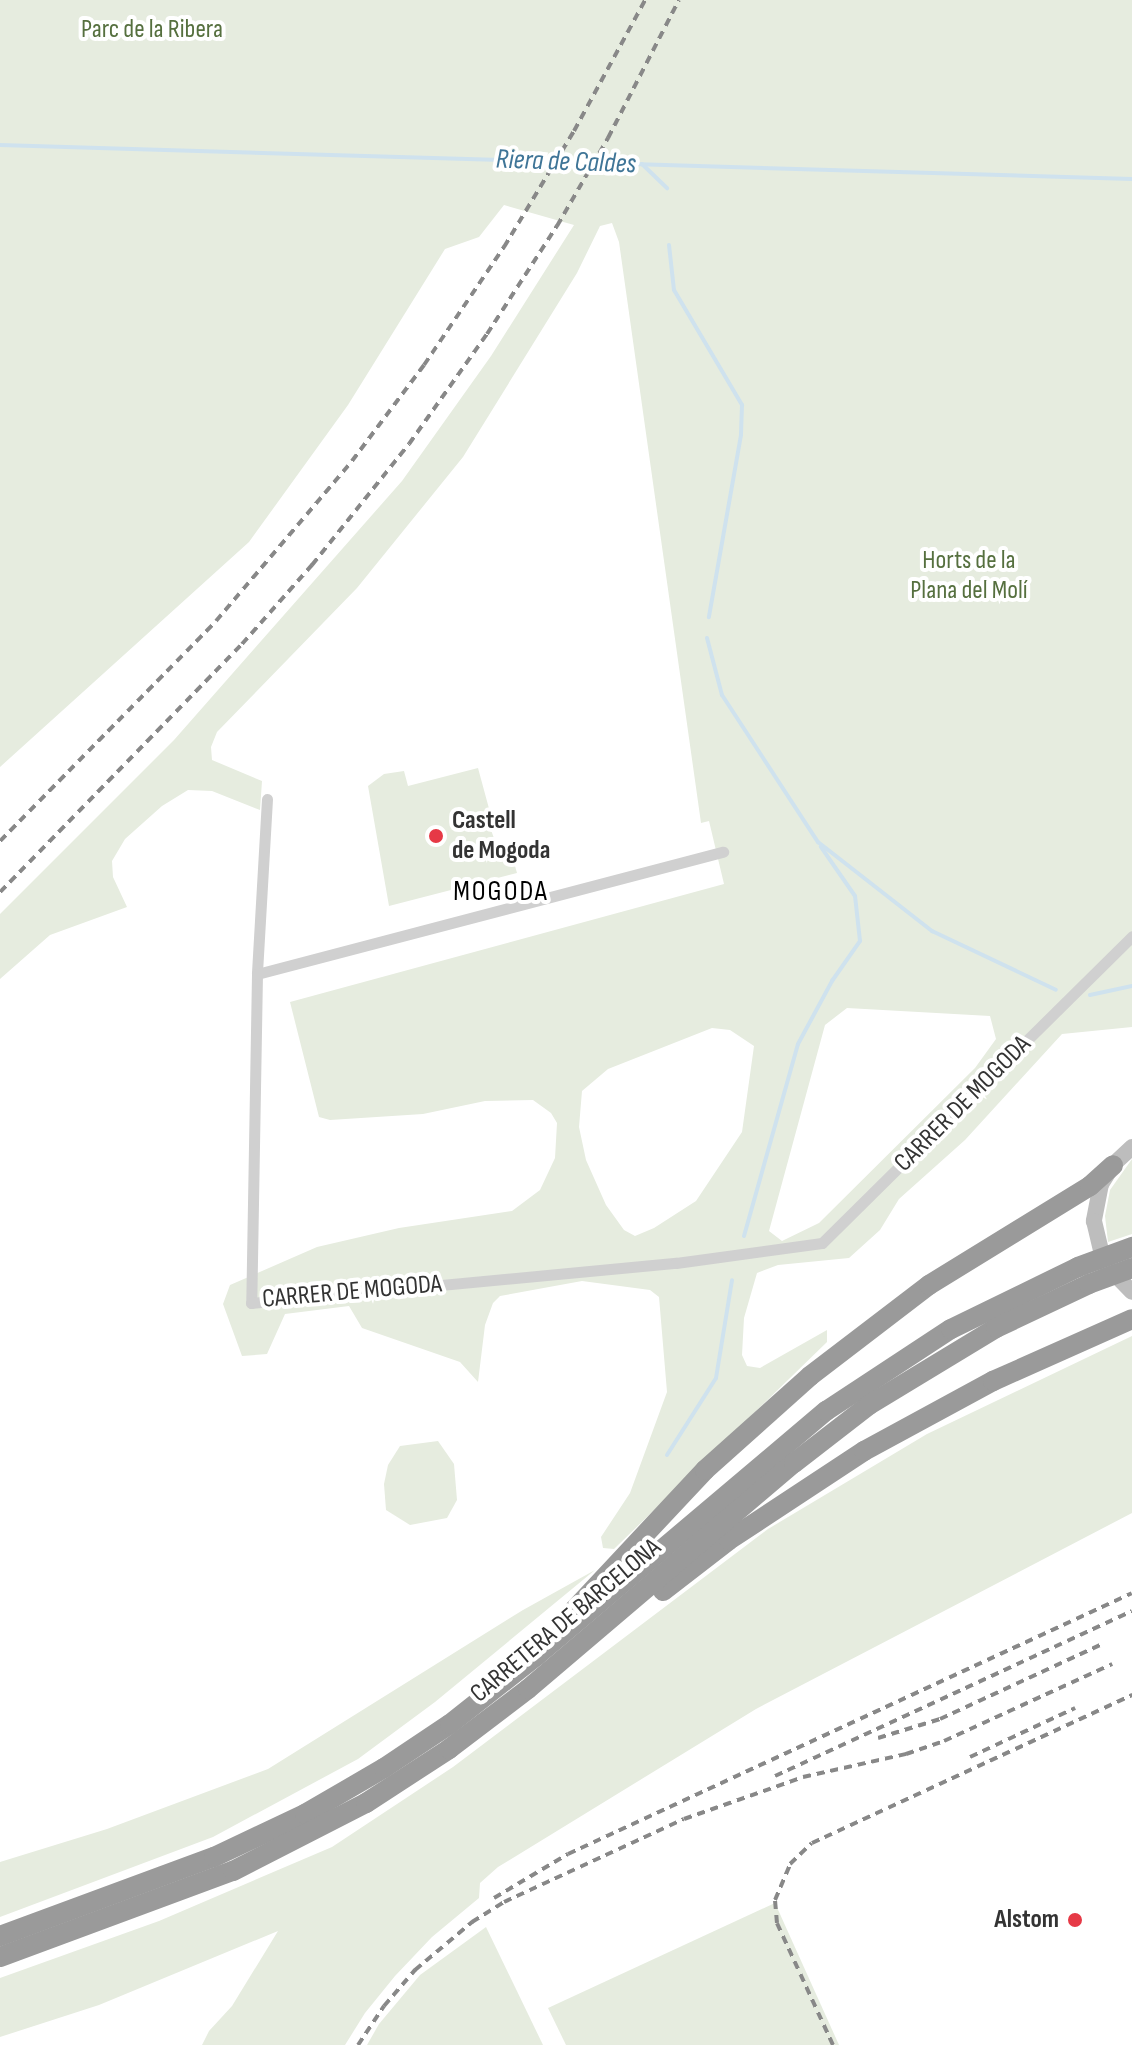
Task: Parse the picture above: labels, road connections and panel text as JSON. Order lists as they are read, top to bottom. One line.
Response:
{"streets":{"highway":["CARRETERA DE BARCELONA"],"street":["CARRER DE MOGODA"]},"districts":["MOGODA"],"water":["Riera de Caldes"],"parks":["Parc de la Ribera","Horts de la Plana del Molí"],"places":["Castell de Mogoda","Alstom"]}
